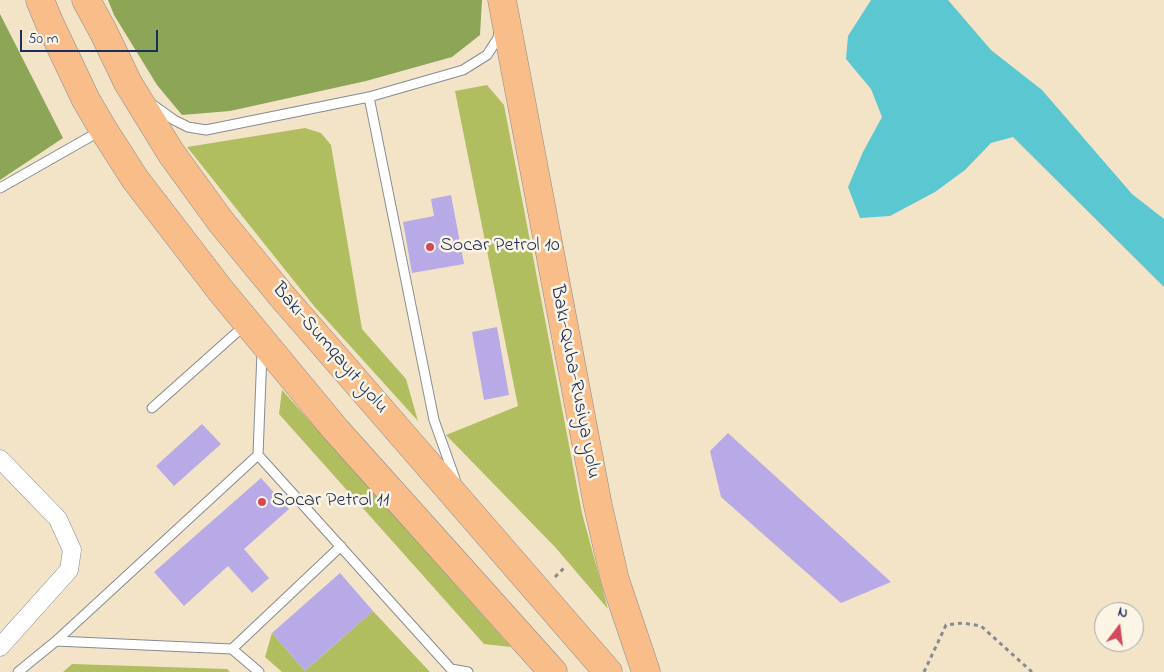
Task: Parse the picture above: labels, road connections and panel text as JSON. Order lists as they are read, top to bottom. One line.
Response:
{"streets":{"highway":["Bakı-Sumqayıt yolu","Bakı-Quba-Rusiya yolu"]},"places":["Socar Petrol 10","Socar Petrol 11"],"scale_bar":"50 m","north":"top"}
